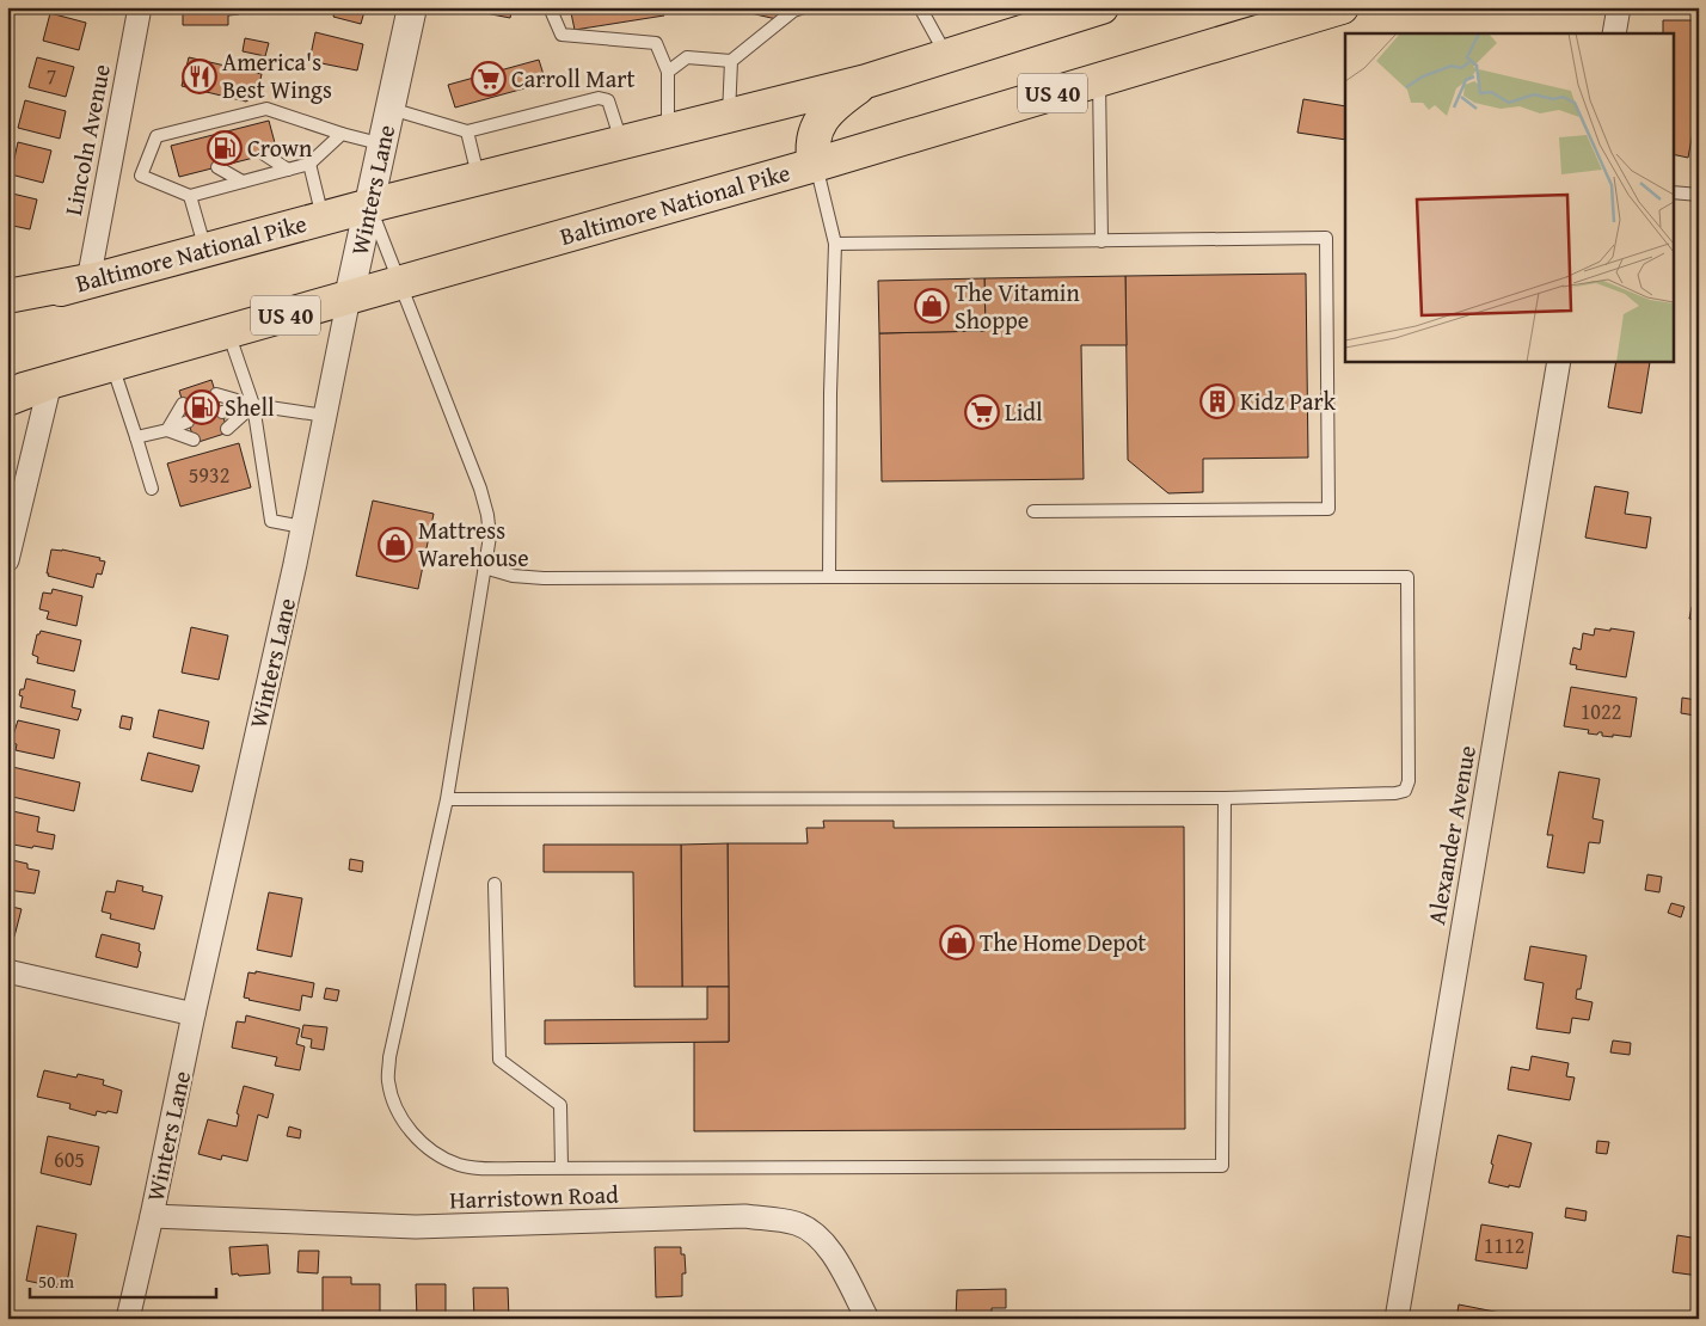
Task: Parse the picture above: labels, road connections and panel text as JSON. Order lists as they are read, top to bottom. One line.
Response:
{"streets":{"main road":["US 40","Baltimore National Pike"],"street":["Lincoln Avenue","Winters Lane","Alexander Avenue","Harristown Road"]},"crossings":[["Lincoln Avenue","Baltimore National Pike"],["Winters Lane","Baltimore National Pike"],["Winters Lane","Harristown Road"]],"places":{"restaurant":["America's Best Wings"],"supermarket":["Carroll Mart","Lidl"],"fuel station":["Crown","Shell"],"shop":["The Vitamin Shoppe","Mattress Warehouse","The Home Depot"],"building":["Kidz Park"]},"house_numbers":["7","5932","1022","605","1112"],"scale_bar":"50 m"}
